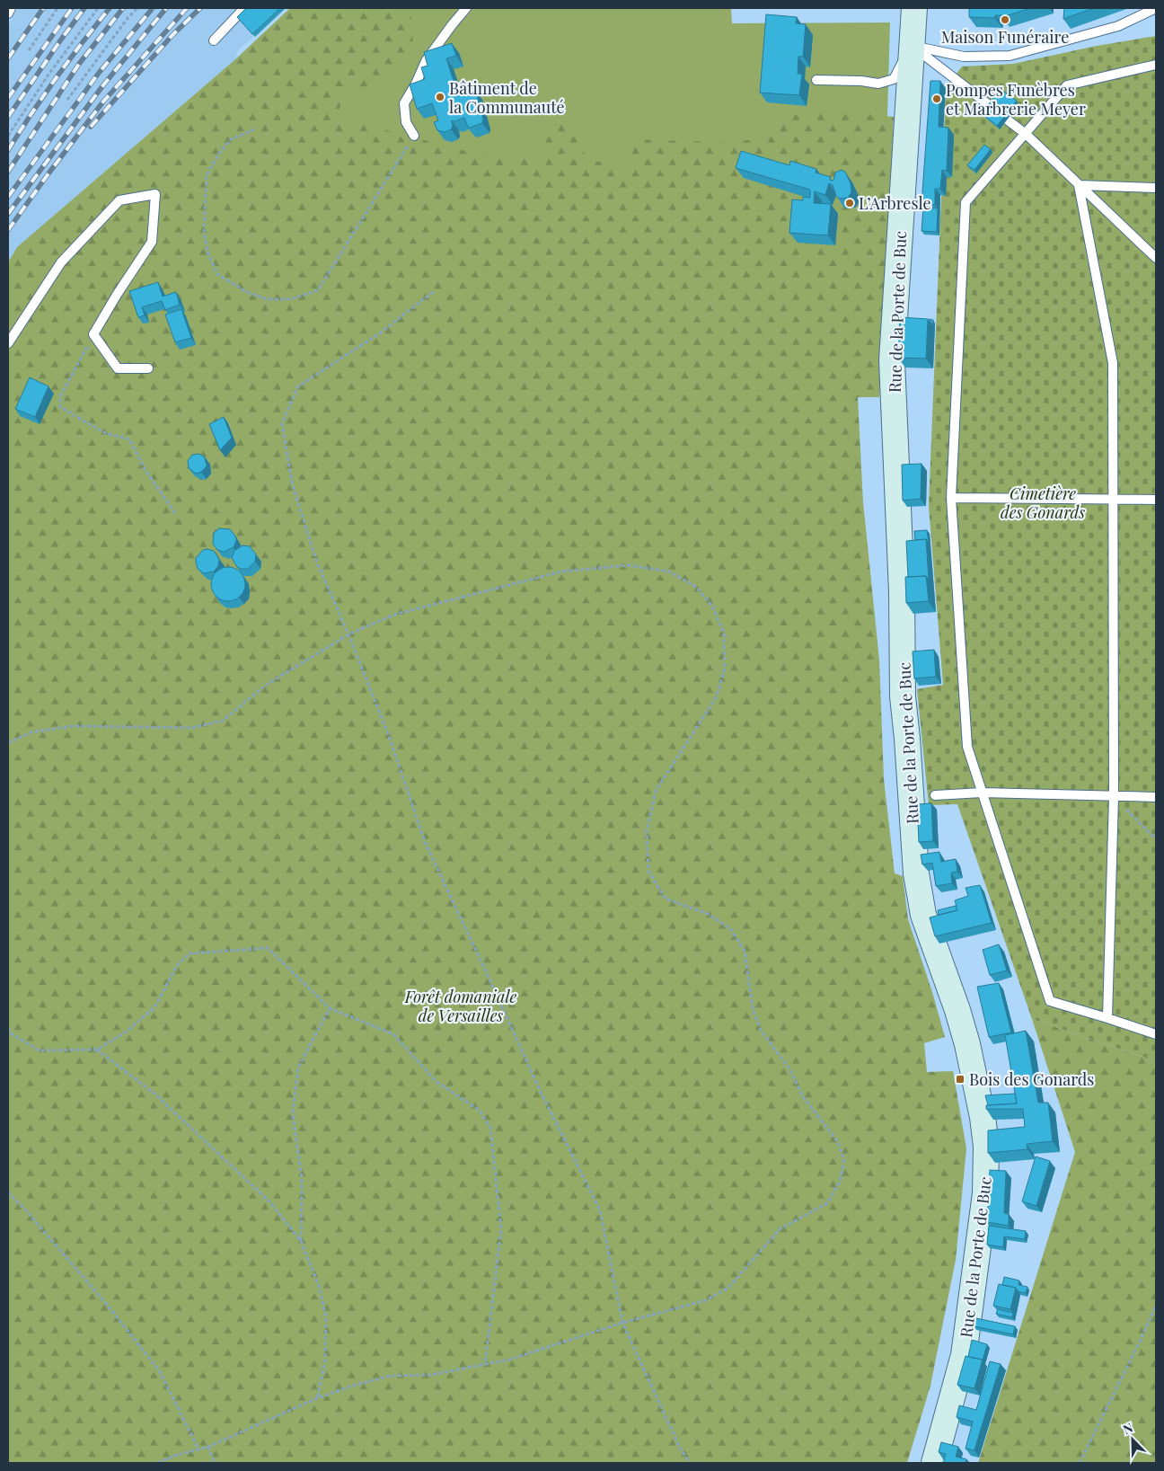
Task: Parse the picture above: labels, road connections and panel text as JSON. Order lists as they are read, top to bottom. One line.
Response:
{"streets":{"main road":["Rue de la Porte de Buc"]},"parks":["Cimetière des Gonards","Forêt domaniale de Versailles"],"places":{"other":["Maison Funéraire","Bâtiment de la Communauté","Pompes Funèbres et Marbrerie Meyer","L’Arbresle"],"transit":["Bois des Gonards"]},"north":"top left"}
